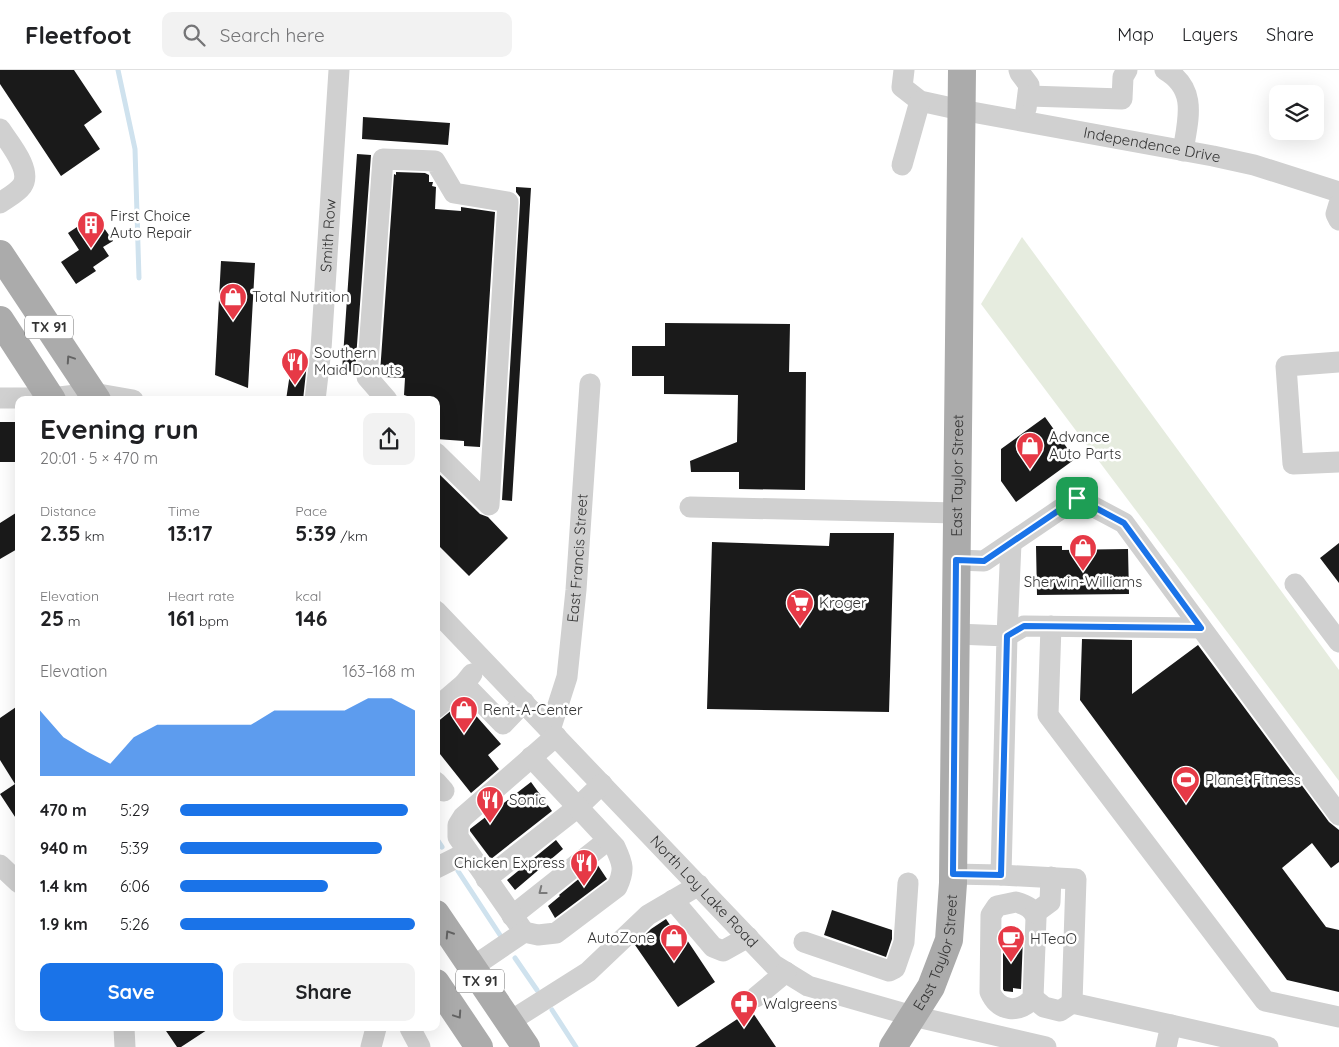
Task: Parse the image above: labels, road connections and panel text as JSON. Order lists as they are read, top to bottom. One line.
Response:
{"streets":{"main road":["TX 91","East Taylor Street"],"street":["Independence Drive","Smith Row","East Francis Street","North Loy Lake Road"]},"crossings":[["Independence Drive","East Taylor Street"],["East Taylor Street","North Loy Lake Road"],["East Francis Street","North Loy Lake Road"]],"places":{"building":["First Choice Auto Repair"],"shop":["Total Nutrition","Advance Auto Parts","Sherwin-Williams","Rent-A-Center","AutoZone"],"restaurant":["Southern Maid Donuts","Sonic","Chicken Express"],"supermarket":["Kroger"],"sports":["Planet Fitness"],"cafe":["HTeaO"],"pharmacy":["Walgreens"]},"page":{"header":"Fleetfoot","search":"Search here","nav":["Map","Layers","Share"],"heading":["Evening run","20:01 · 5 × 470 m"],"stats":[["Distance","2.35 km"],["Time","13:17"],["Pace","5:39 /km"],["Elevation","25 m"],["Heart rate","161 bpm"],["kcal","146"]],"chart":["Elevation","163–168 m"],"list":[{"name":"470 m","note":"5:29"},{"name":"940 m","note":"5:39"},{"name":"1.4 km","note":"6:06"},{"name":"1.9 km","note":"5:26"}],"buttons":["Save","Share"]}}
